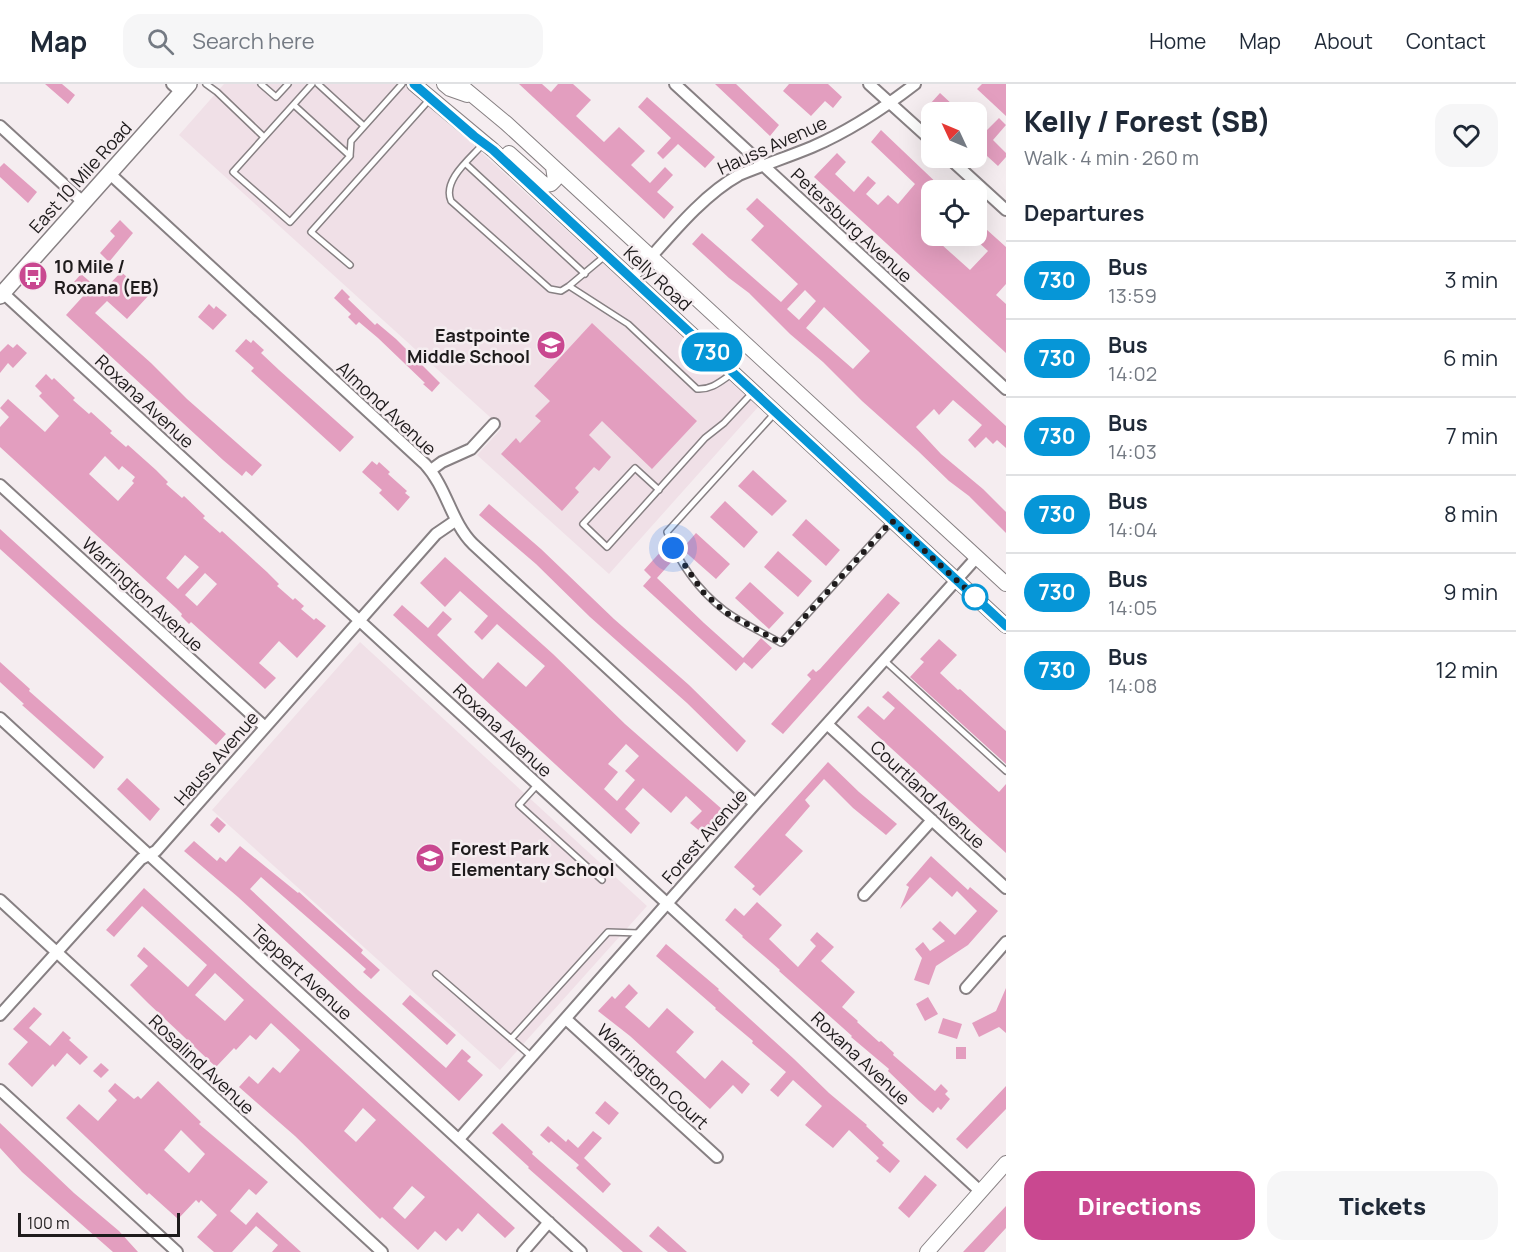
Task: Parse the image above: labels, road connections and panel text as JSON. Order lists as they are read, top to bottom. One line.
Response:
{"streets":{"main road":["East 10 Mile Road"],"street":["Hauss Avenue","Petersburg Avenue","Kelly Road","Roxana Avenue","Almond Avenue","Warrington Avenue","Courtland Avenue","Forest Avenue","Teppert Avenue","Rosalind Avenue","Warrington Court"]},"crossings":[["Hauss Avenue","Petersburg Avenue"],["Hauss Avenue","Kelly Road"],["Hauss Avenue","Roxana Avenue"],["Hauss Avenue","Almond Avenue"],["Hauss Avenue","Warrington Avenue"],["Hauss Avenue","Teppert Avenue"],["Hauss Avenue","Rosalind Avenue"],["East 10 Mile Road","Roxana Avenue"],["East 10 Mile Road","Almond Avenue"],["Kelly Road","Forest Avenue"],["Roxana Avenue","Forest Avenue"],["Almond Avenue","Forest Avenue"],["Courtland Avenue","Forest Avenue"],["Forest Avenue","Teppert Avenue"],["Forest Avenue","Warrington Court"]],"places":{"bus stop":["10 Mile / Roxana (EB)"],"school or university":["Eastpointe Middle School","Forest Park Elementary School"]},"lines":["bus line 730"],"scale_bar":"100 m","north":"top left","page":{"header":"Map","search":"Search here","nav":["Home","Map","About","Contact"],"on_map":"730","heading":[["Kelly / Forest (SB)","Walk · 4 min · 260 m"],"Departures"],"list":[{"mark":"730","name":"Bus","note":"13:59","value":"3 min"},{"mark":"730","name":"Bus","note":"14:02","value":"6 min"},{"mark":"730","name":"Bus","note":"14:03","value":"7 min"},{"mark":"730","name":"Bus","note":"14:04","value":"8 min"},{"mark":"730","name":"Bus","note":"14:05","value":"9 min"},{"mark":"730","name":"Bus","note":"14:08","value":"12 min"}],"buttons":["Directions","Tickets"],"scale":"100 m"}}
